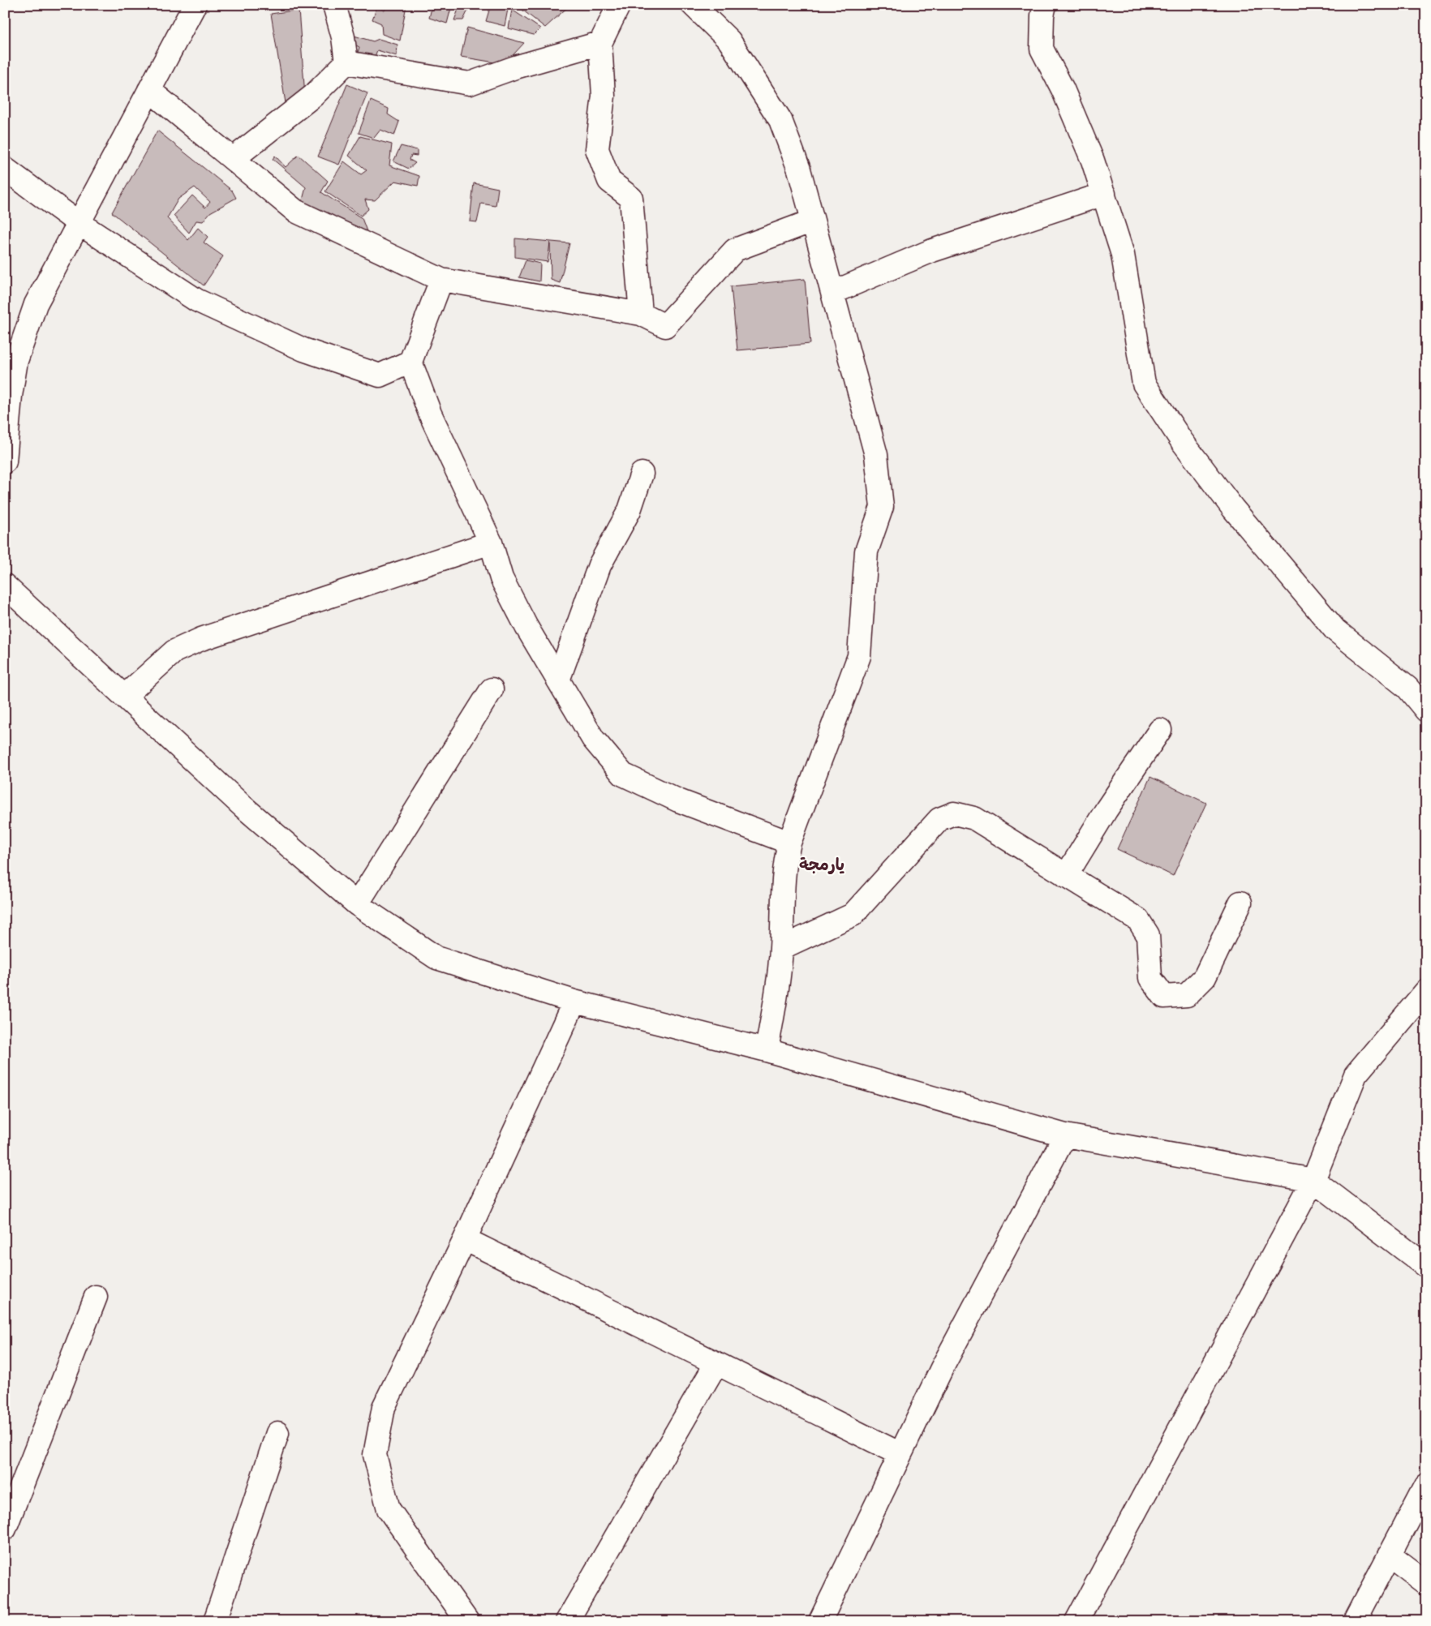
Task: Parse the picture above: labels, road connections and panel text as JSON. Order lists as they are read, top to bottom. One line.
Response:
{"districts":["يارمجة"]}
